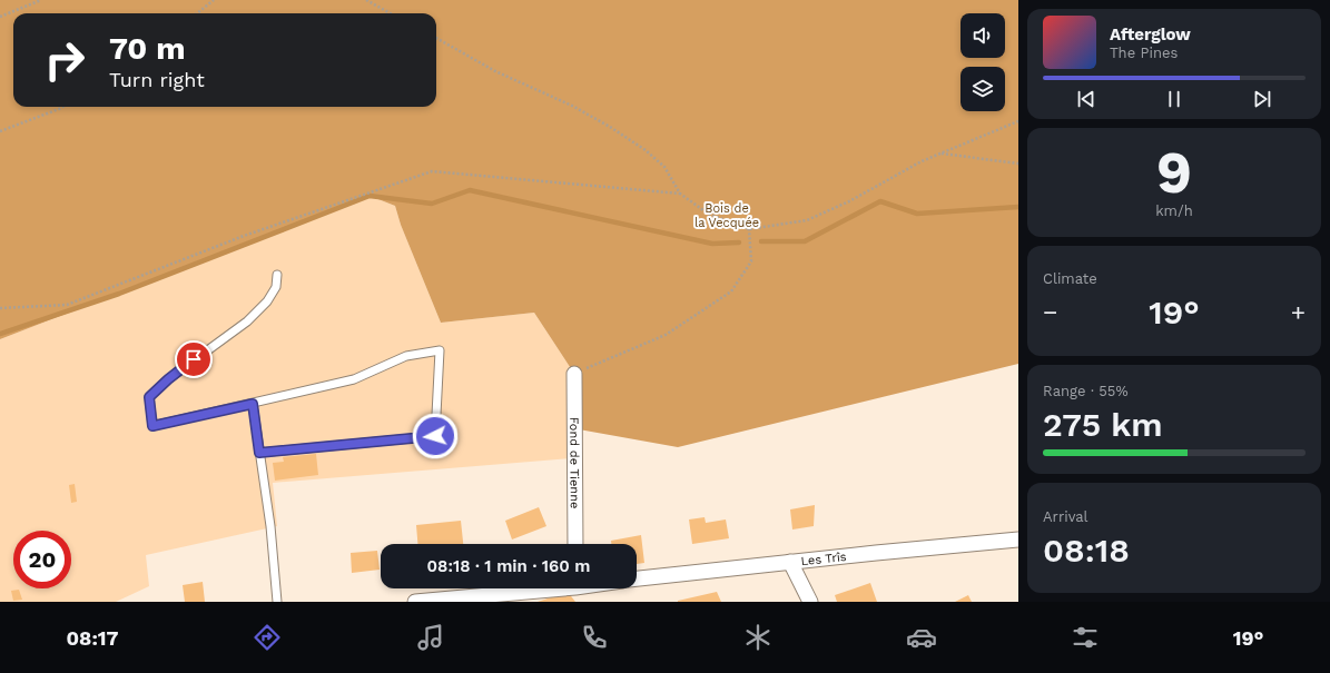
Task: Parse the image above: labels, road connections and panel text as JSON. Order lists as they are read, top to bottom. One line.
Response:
{"streets":{"street":["Fond de Tienne","Les Trîs"]},"parks":["Bois de la Vecquée"],"page":{"turn":["70 m","Turn right"],"song":["Afterglow","The Pines"],"tile":[["9","km/h"],"Climate",["Range · 55%","275 km"],["Arrival","08:18"]],"heat":["−","19°","+"],"limit":"20","trip":"08:18 · 1 min · 160 m","tabs":["08:17","19°"]}}
